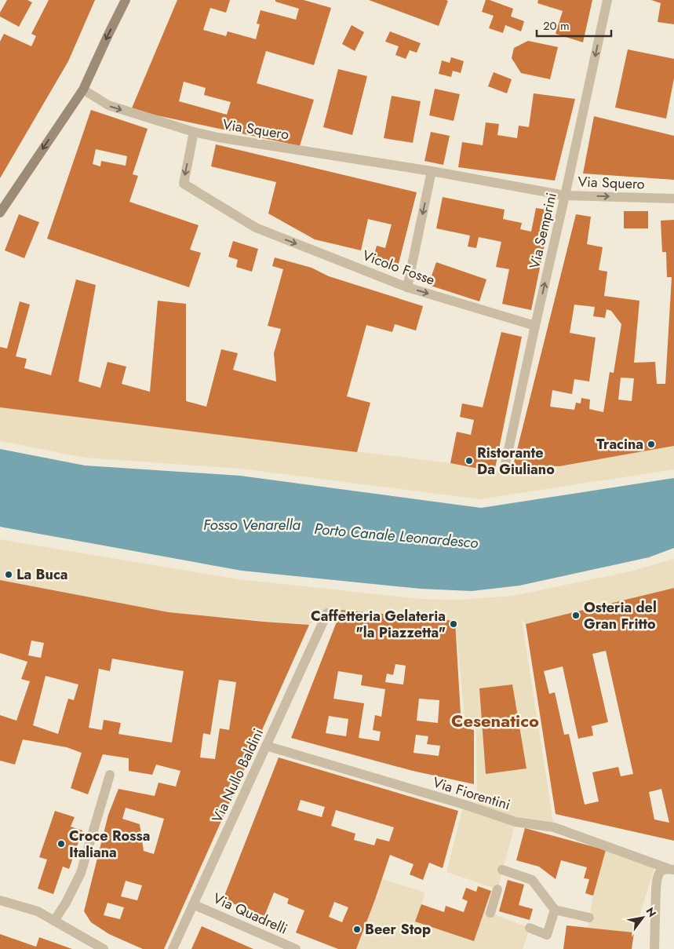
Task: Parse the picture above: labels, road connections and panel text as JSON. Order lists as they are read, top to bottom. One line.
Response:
{"streets":{"street":["Via Squero","Via Semprini","Vicolo Fosse","Via Nullo Baldini","Via Fiorentini","Via Quadrelli"]},"crossings":[["Via Squero","Via Semprini"],["Via Squero","Vicolo Fosse"],["Via Semprini","Vicolo Fosse"],["Via Nullo Baldini","Via Fiorentini"],["Via Nullo Baldini","Via Quadrelli"]],"one_way":["Via Squero","Vicolo Fosse"],"districts":["Cesenatico"],"water":["Fosso Venarella","Porto Canale Leonardesco"],"places":["Tracina","Ristorante Da Giuliano","La Buca","Osteria del Gran Fritto","Caffetteria Gelateria \"la Piazzetta\"","Croce Rossa Italiana","Beer Stop"],"scale_bar":"20 m","north":"top right"}
